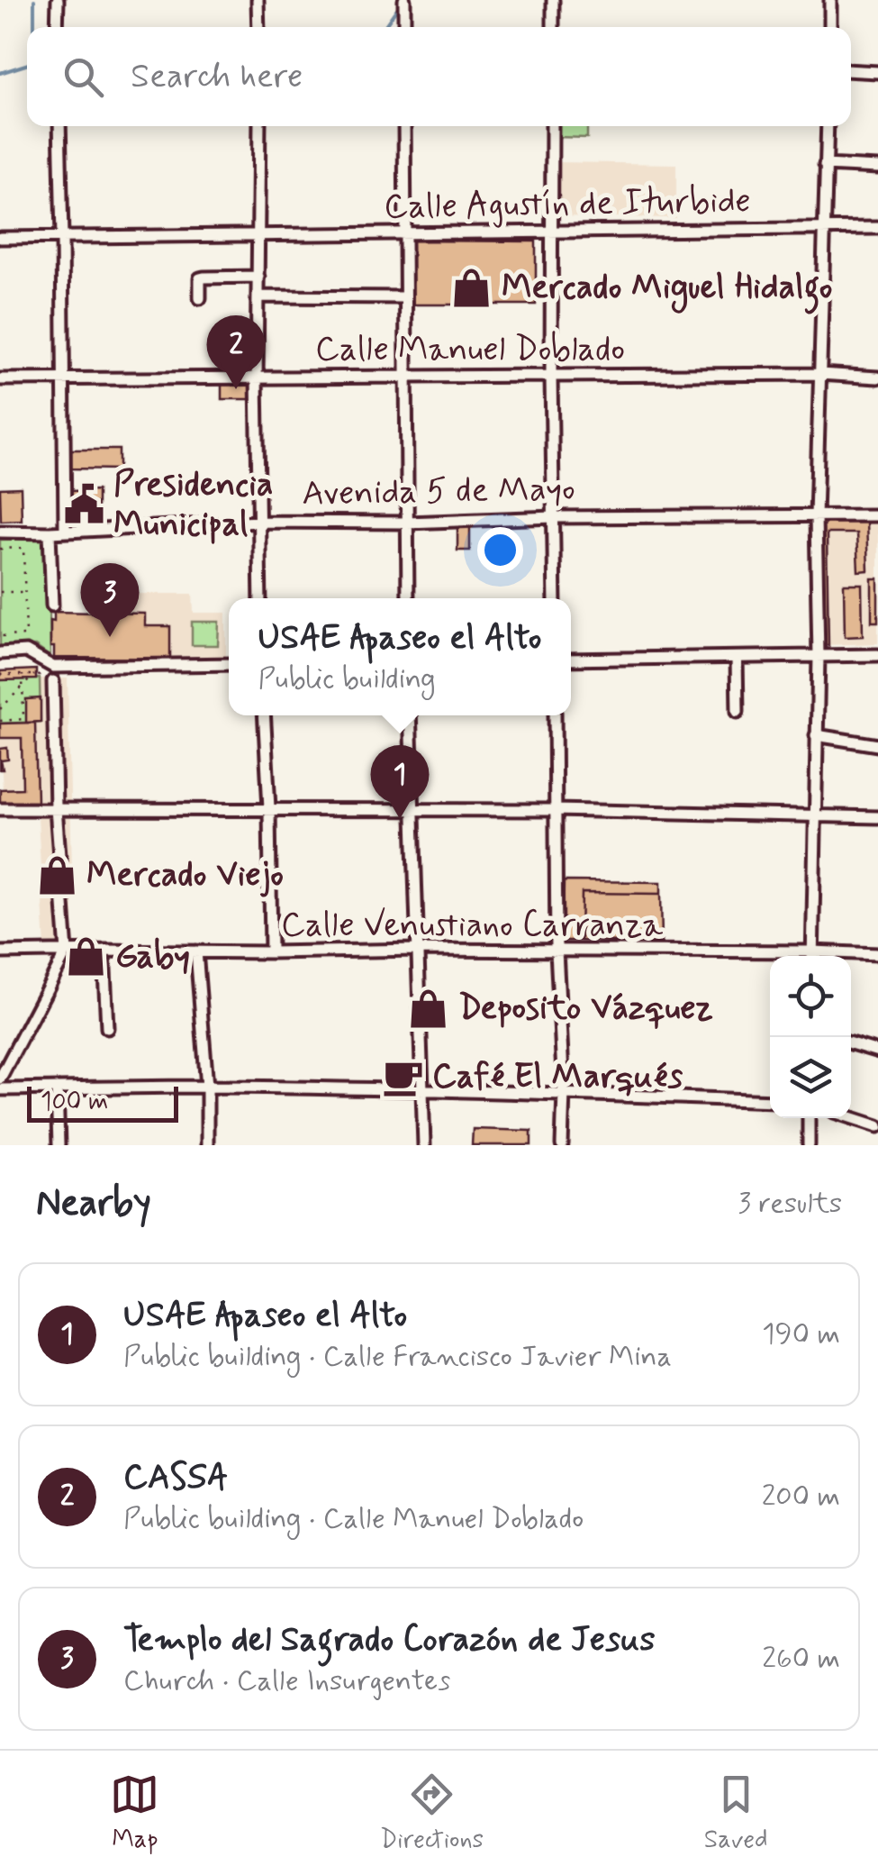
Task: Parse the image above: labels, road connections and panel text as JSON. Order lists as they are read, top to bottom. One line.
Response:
{"streets":{"street":["Calle Agustín de Iturbide","Calle Manuel Doblado","Avenida 5 de Mayo","Calle Venustiano Carranza"]},"places":{"shop":["Mercado Miguel Hidalgo","Mercado Viejo","Gaby","Deposito Vázquez"],"public building":["Presidencia Municipal"],"cafe":["Café El Marqués"]},"scale_bar":"100 m","page":{"search":"Search here","pins":["2","3","1"],"popup":["USAE Apaseo el Alto","Public building"],"scale":"100 m","heading":["Nearby","3 results"],"list":[{"mark":"1","name":"USAE Apaseo el Alto","note":"Public building · Calle Francisco Javier Mina","value":"190 m"},{"mark":"2","name":"CASSA","note":"Public building · Calle Manuel Doblado","value":"200 m"},{"mark":"3","name":"Templo del Sagrado Corazón de Jesus","note":"Church · Calle Insurgentes","value":"260 m"}],"nav":["Map","Directions","Saved"]}}
